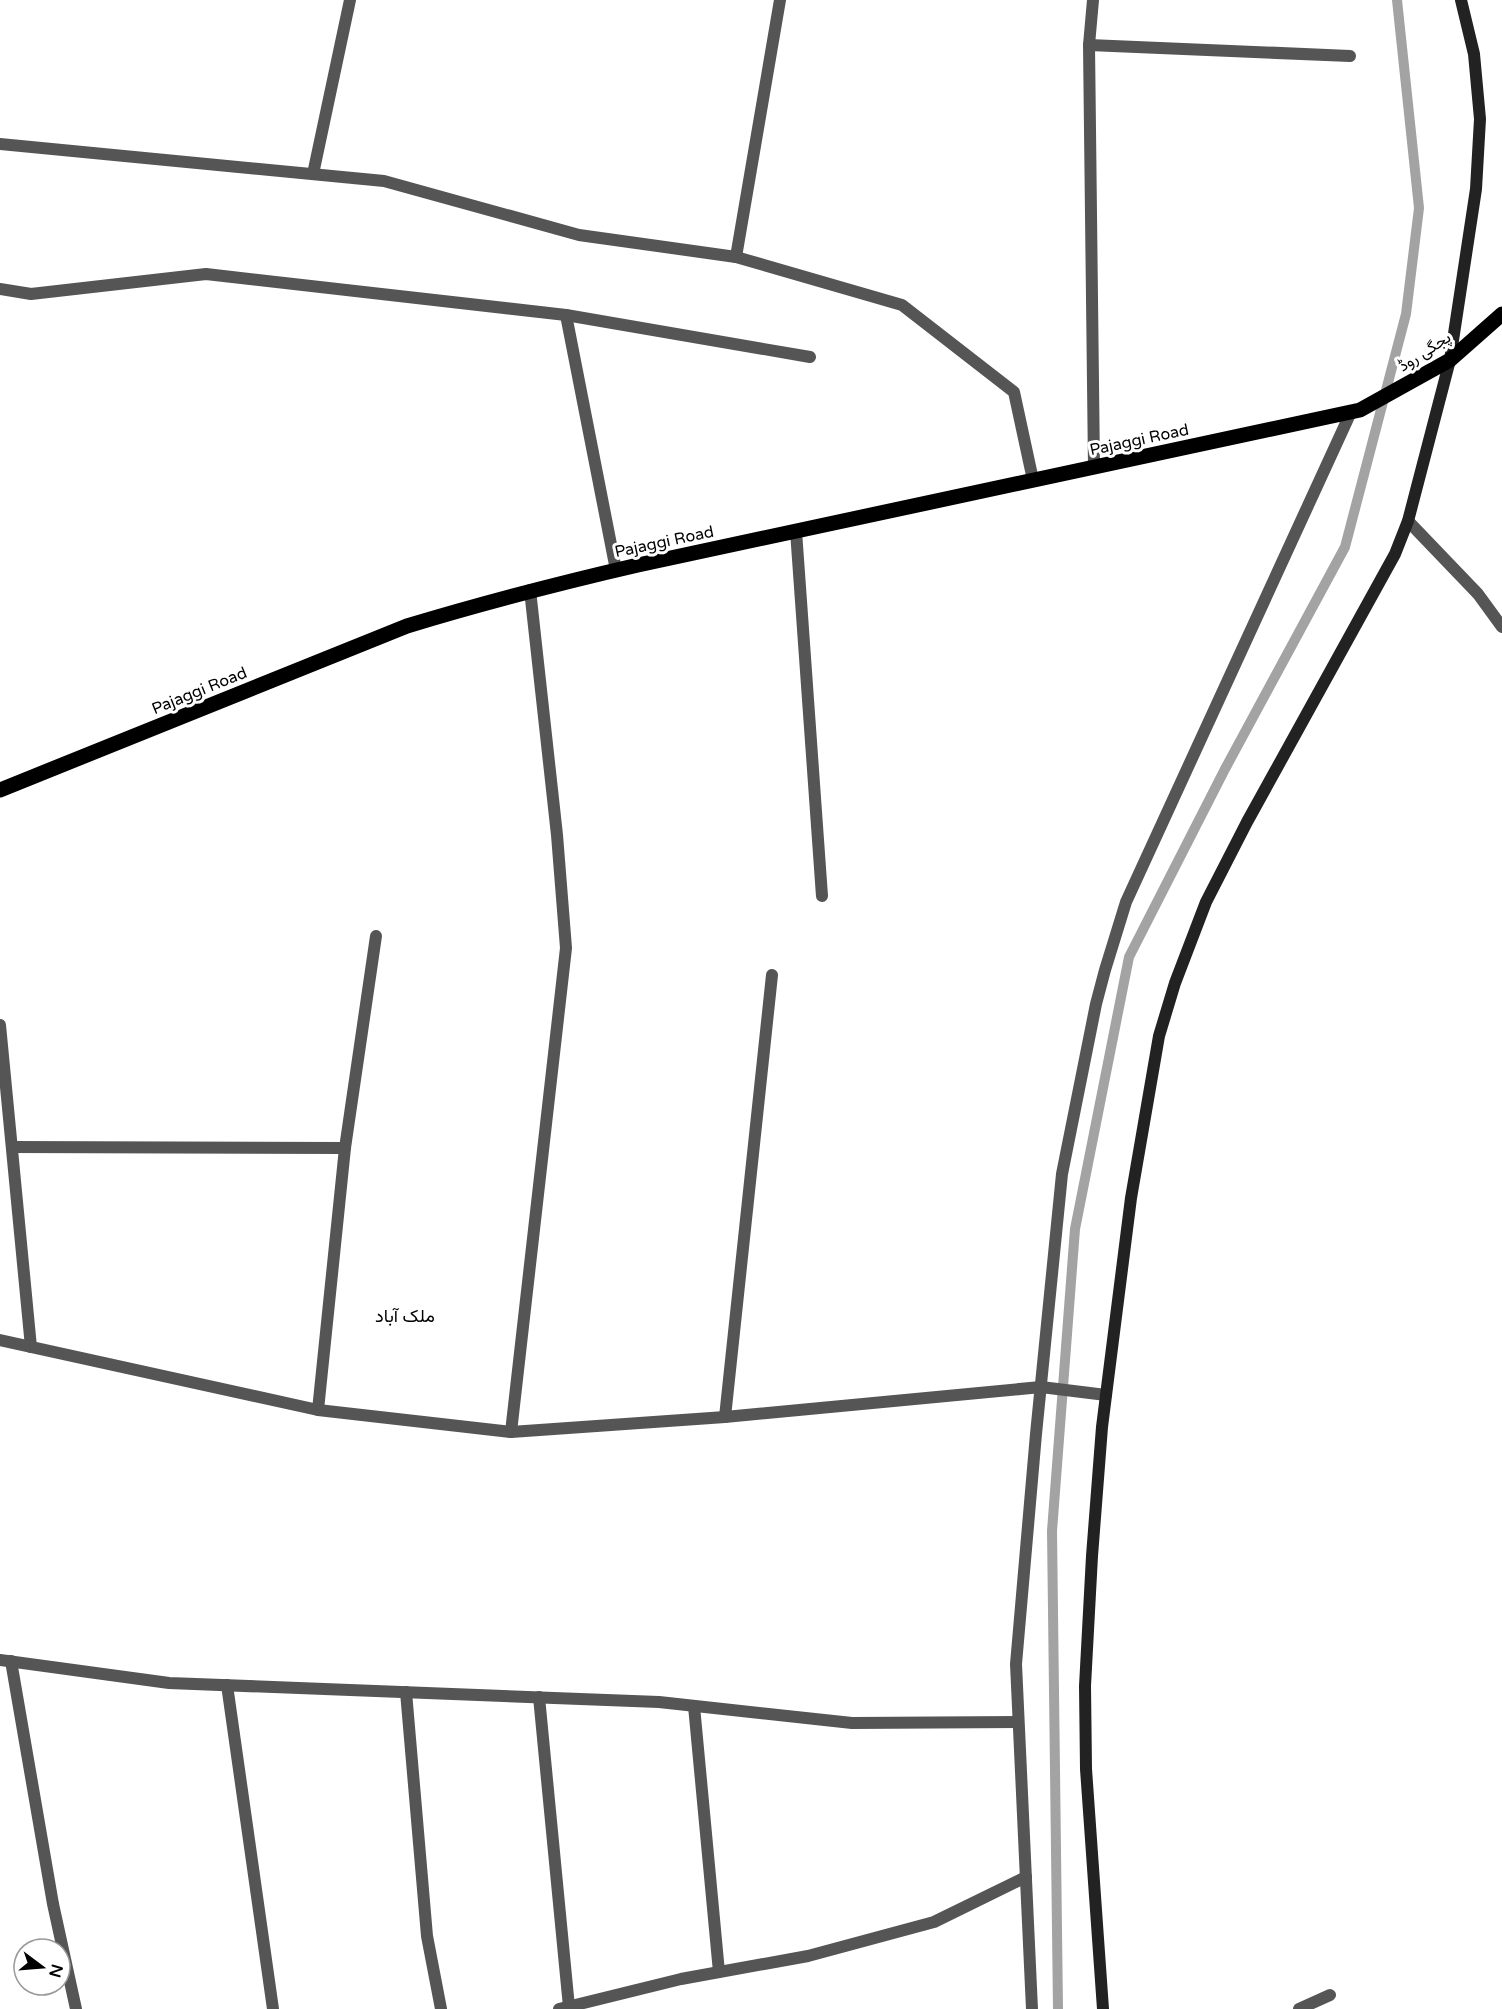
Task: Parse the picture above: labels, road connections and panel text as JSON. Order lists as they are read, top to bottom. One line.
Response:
{"streets":{"main road":["پجگی روڈ","Pajaggi Road"]},"crossings":[["پجگی روڈ","Pajaggi Road"]],"districts":["ملک آباد"],"north":"right"}
